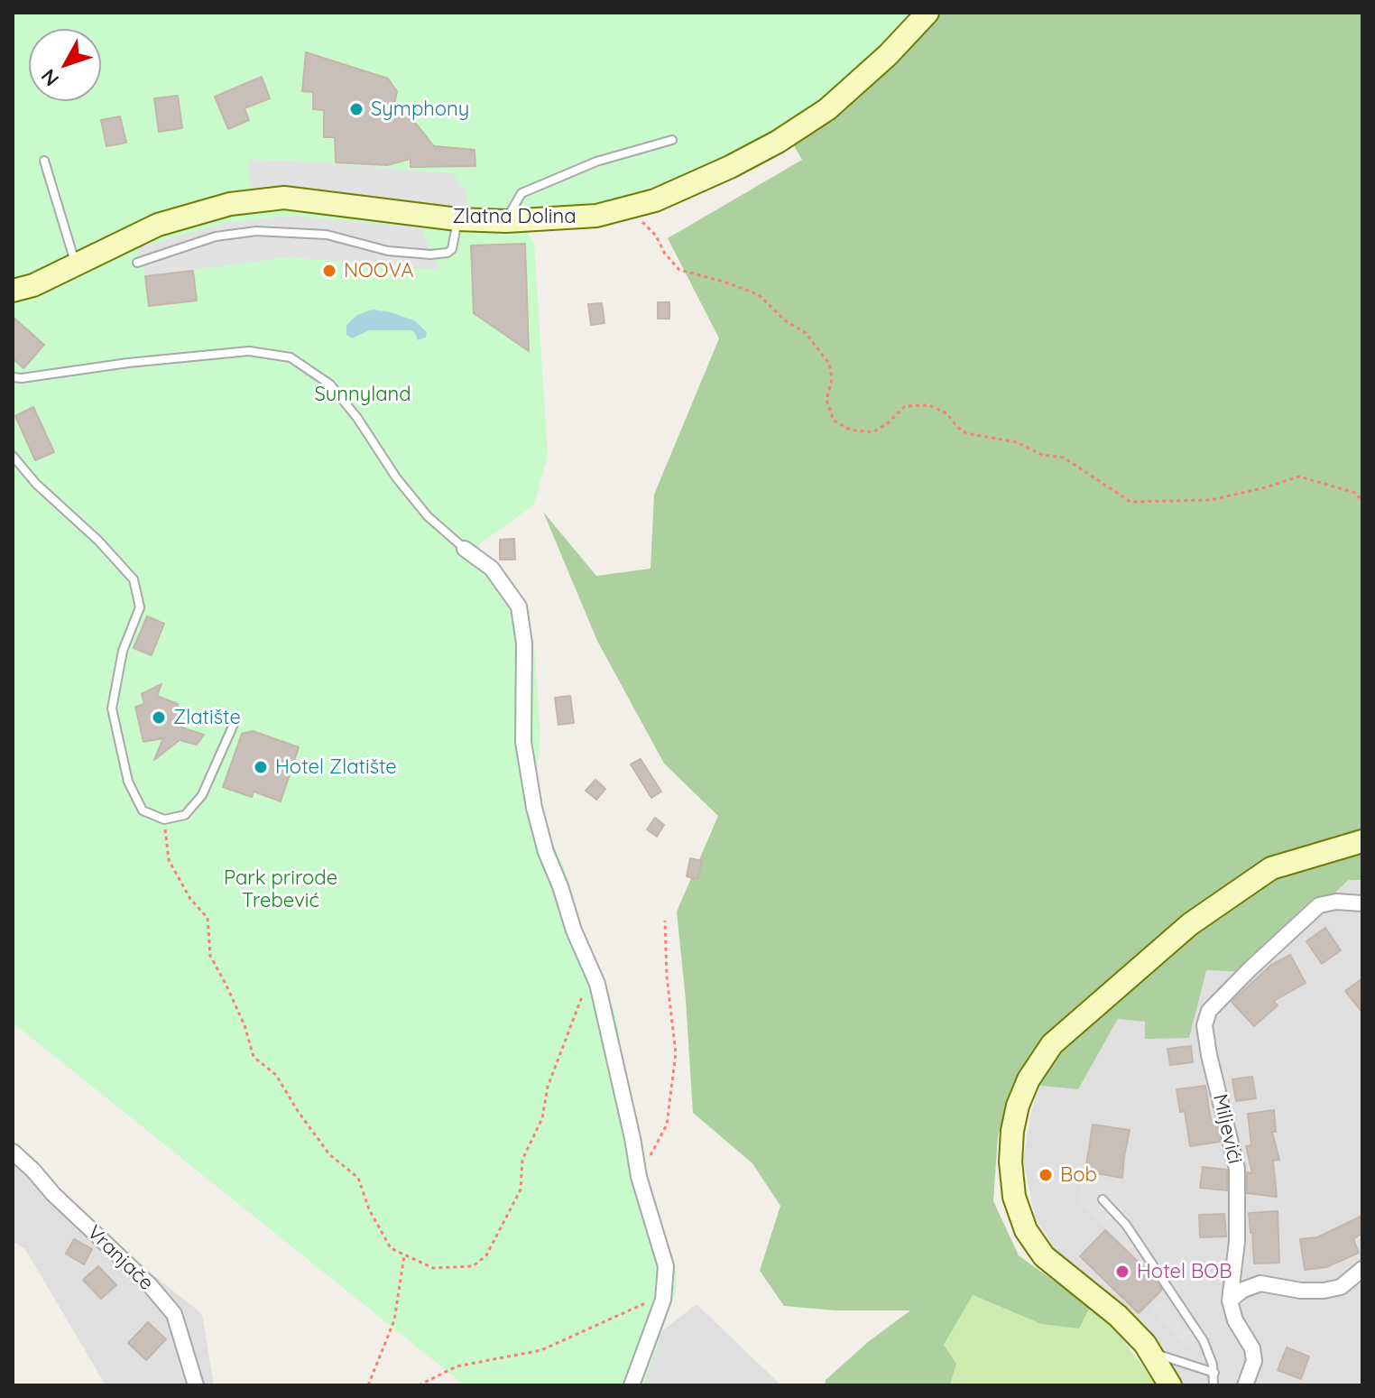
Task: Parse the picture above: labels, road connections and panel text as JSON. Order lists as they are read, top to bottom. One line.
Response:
{"streets":{"main road":["Zlatna Dolina"],"street":["Miljevići","Vranjače"]},"parks":["Sunnyland","Park prirode Trebević"],"places":["Symphony","NOOVA","Zlatište","Hotel Zlatište","Bob","Hotel BOB"],"north":"bottom left"}
